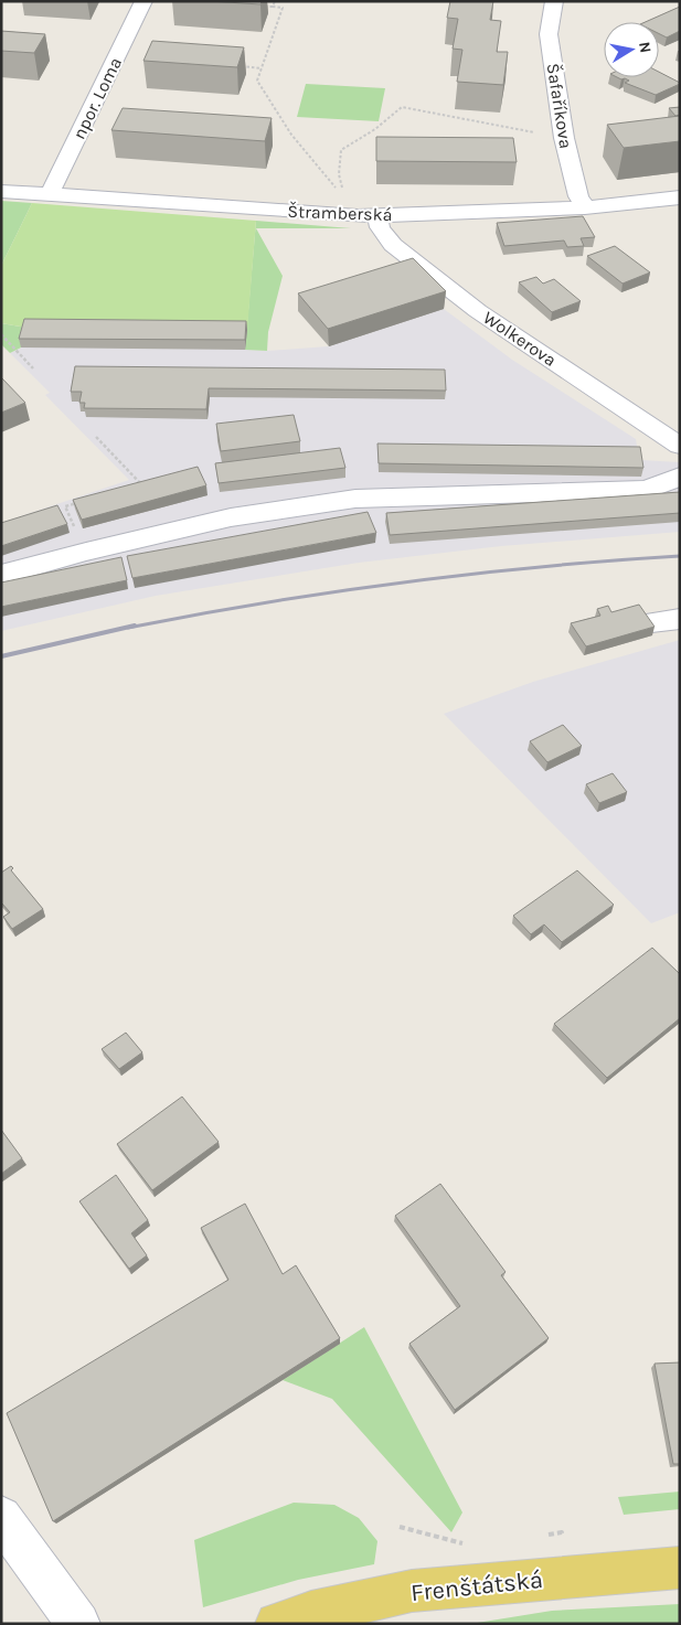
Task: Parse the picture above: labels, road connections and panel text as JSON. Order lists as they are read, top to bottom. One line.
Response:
{"streets":{"main road":["Frenštátská"],"street":["npor. Loma","Šafaříkova","Štramberská","Wolkerova"]},"crossings":[["npor. Loma","Štramberská"],["Šafaříkova","Štramberská"],["Štramberská","Wolkerova"]],"north":"right"}
